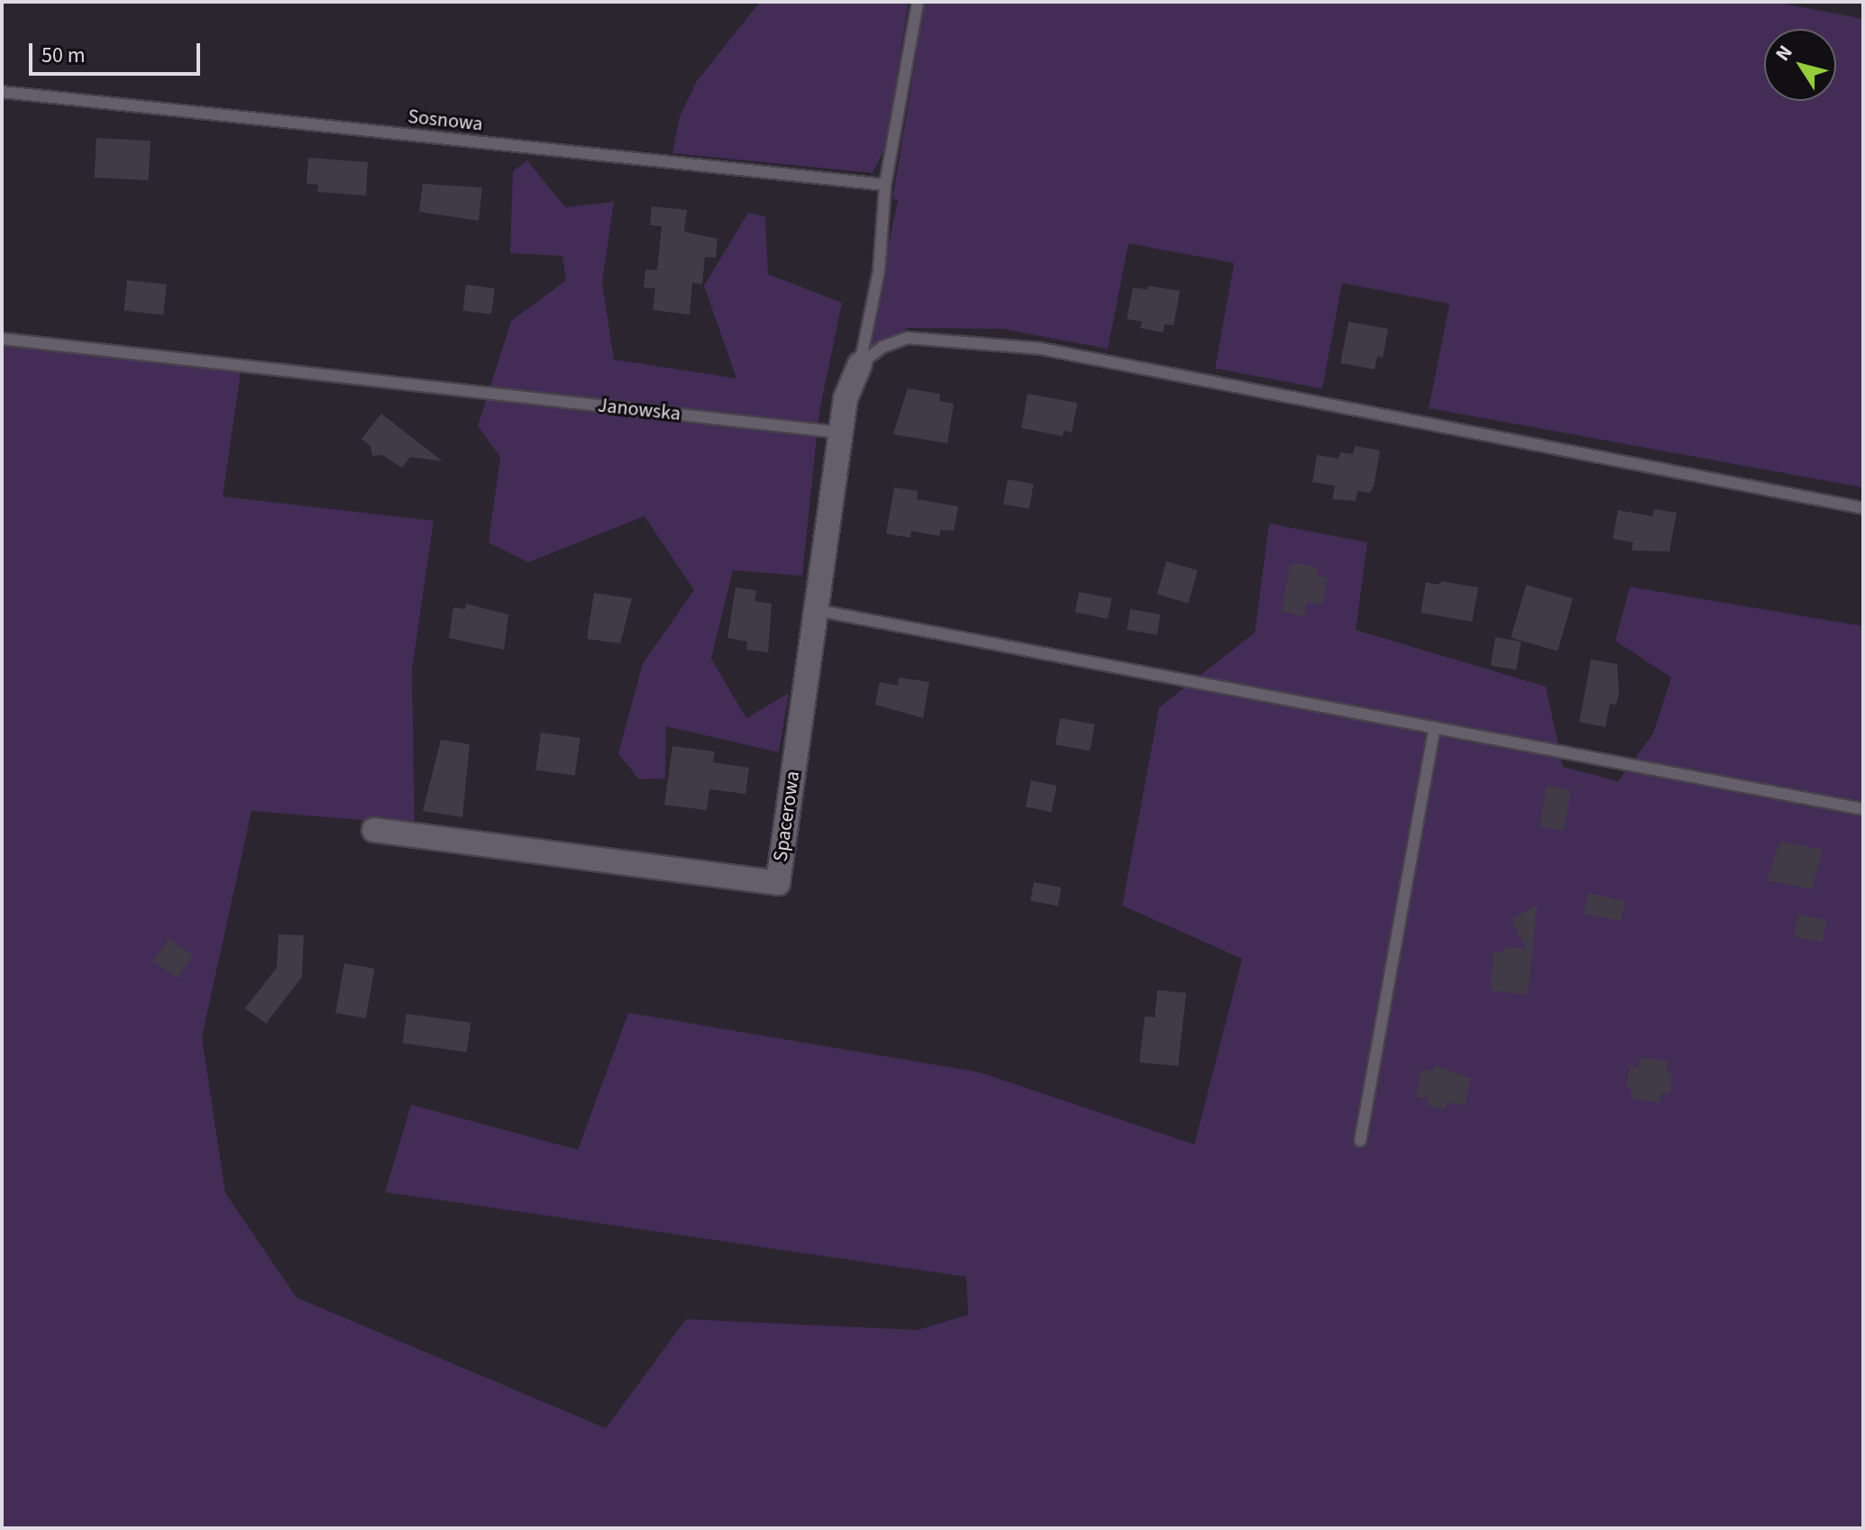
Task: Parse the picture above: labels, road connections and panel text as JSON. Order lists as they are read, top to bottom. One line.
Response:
{"streets":{"street":["Spacerowa"],"lane":["Sosnowa","Janowska"]},"crossings":[["Janowska","Spacerowa"]],"scale_bar":"50 m","north":"top left"}
